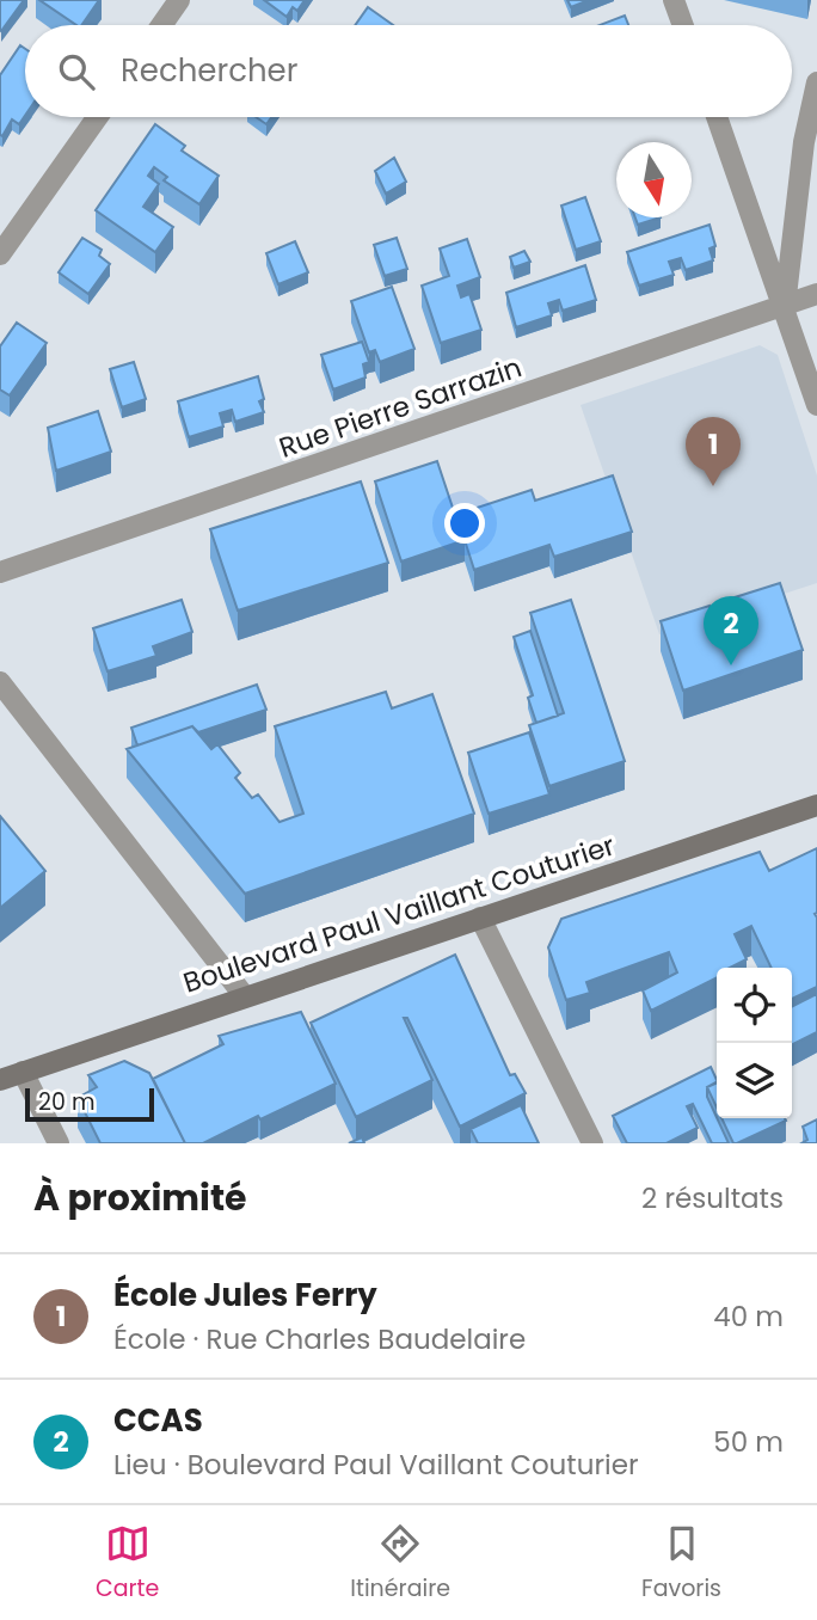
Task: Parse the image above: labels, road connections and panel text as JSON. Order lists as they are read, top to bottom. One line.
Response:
{"streets":{"street":["Rue Pierre Sarrazin","Boulevard Paul Vaillant Couturier"]},"scale_bar":"20 m","north":"bottom","page":{"search":"Rechercher","pins":["1","2"],"scale":"20 m","heading":["À proximité","2 résultats"],"list":[{"mark":"1","name":"École Jules Ferry","note":"École · Rue Charles Baudelaire","value":"40 m"},{"mark":"2","name":"CCAS","note":"Lieu · Boulevard Paul Vaillant Couturier","value":"50 m"}],"nav":["Carte","Itinéraire","Favoris"]}}
